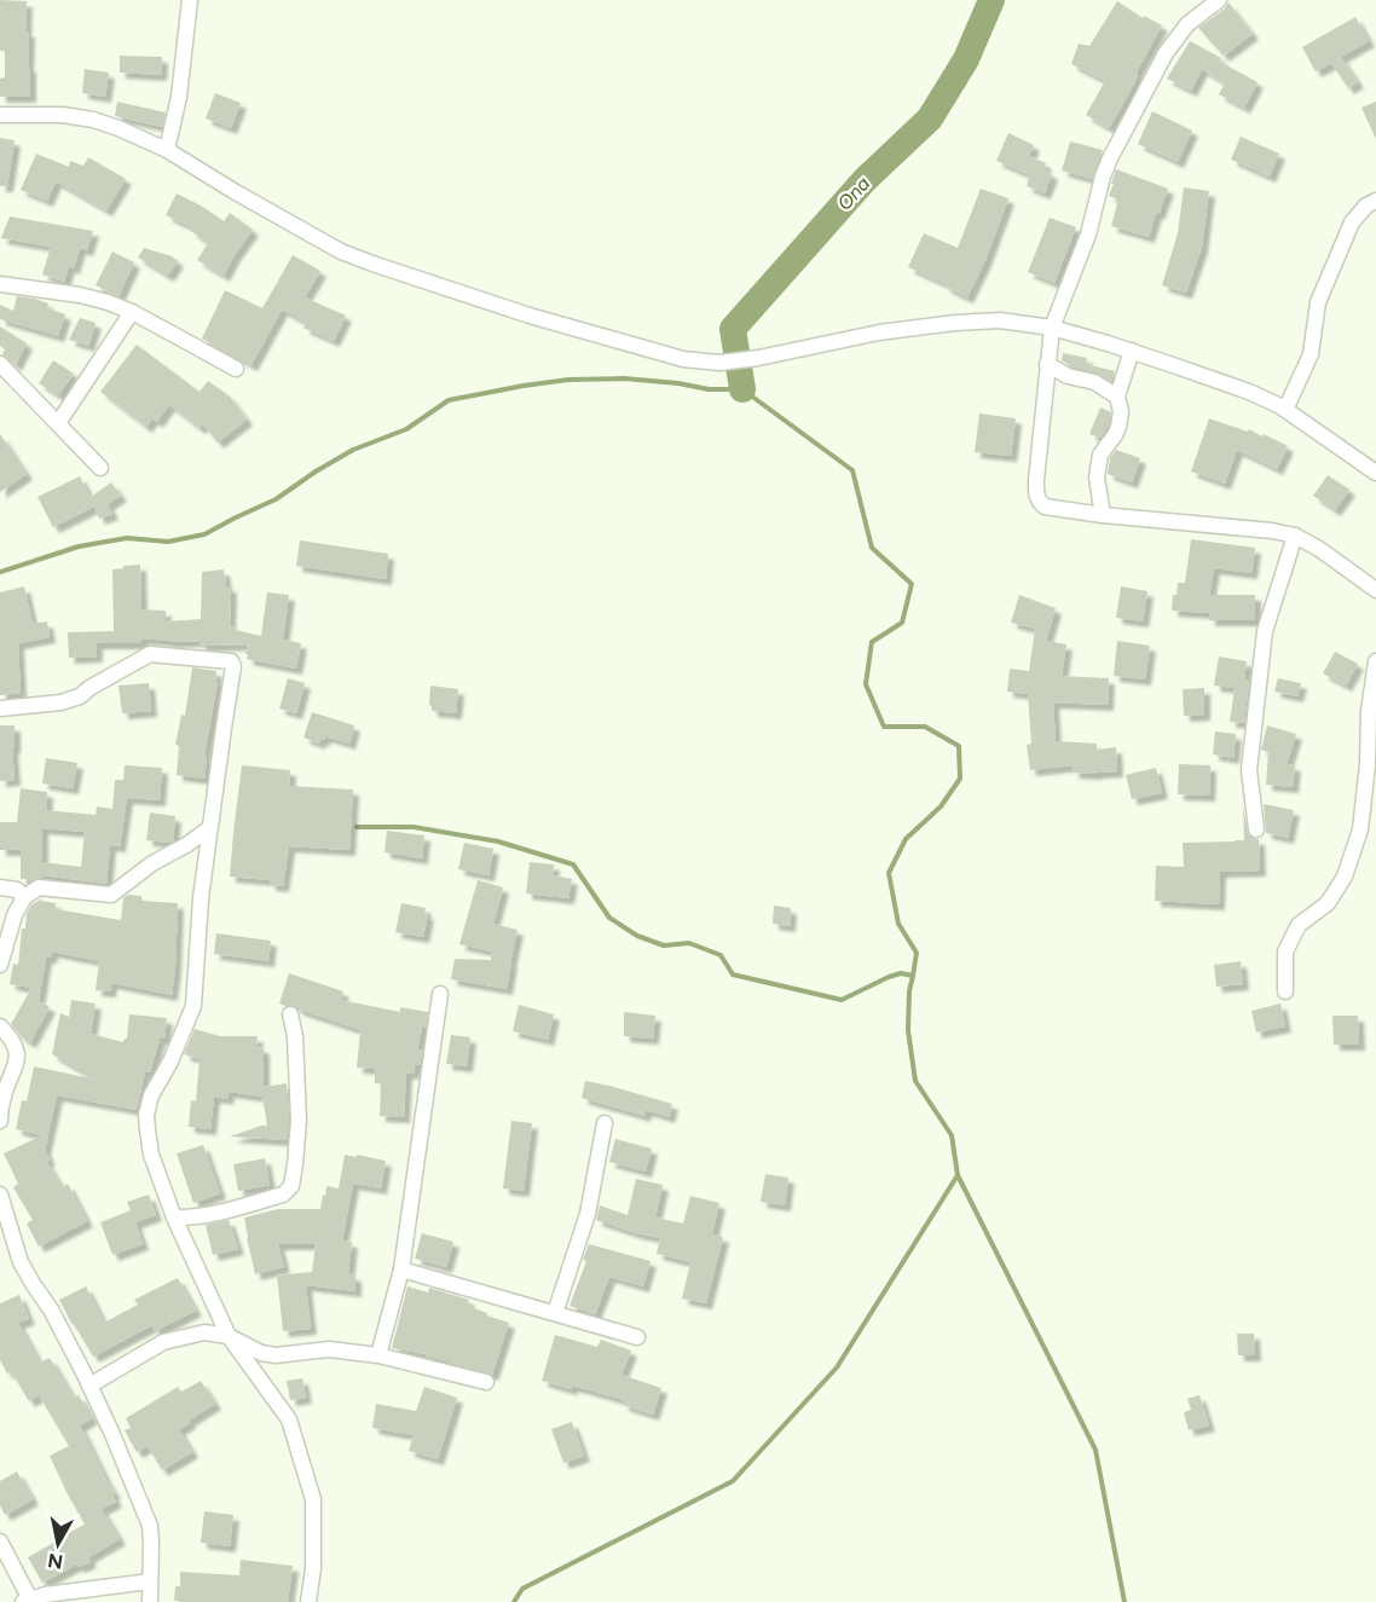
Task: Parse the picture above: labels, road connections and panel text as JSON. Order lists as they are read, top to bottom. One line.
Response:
{"water":["Ona"],"north":"bottom"}
